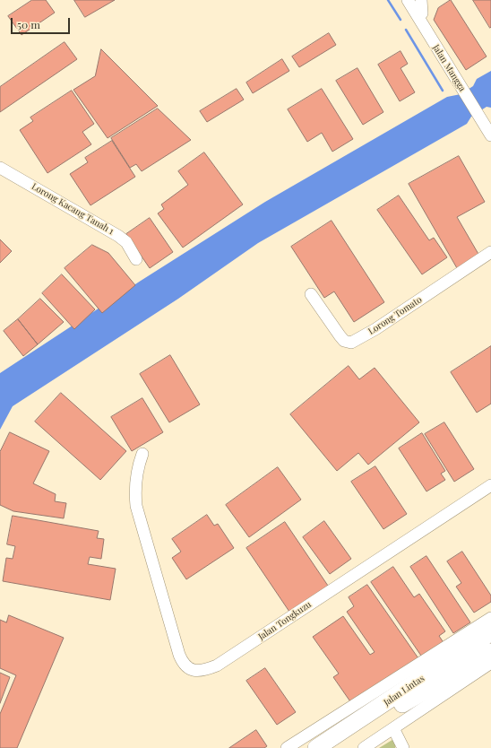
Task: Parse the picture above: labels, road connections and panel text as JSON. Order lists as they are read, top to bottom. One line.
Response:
{"streets":{"highway":["Jalan Lintas"],"street":["Jalan Mangga","Lorong Kacang Tanah 1","Lorong Tomato","Jalan Tongkuzu"]},"scale_bar":"50 m"}
